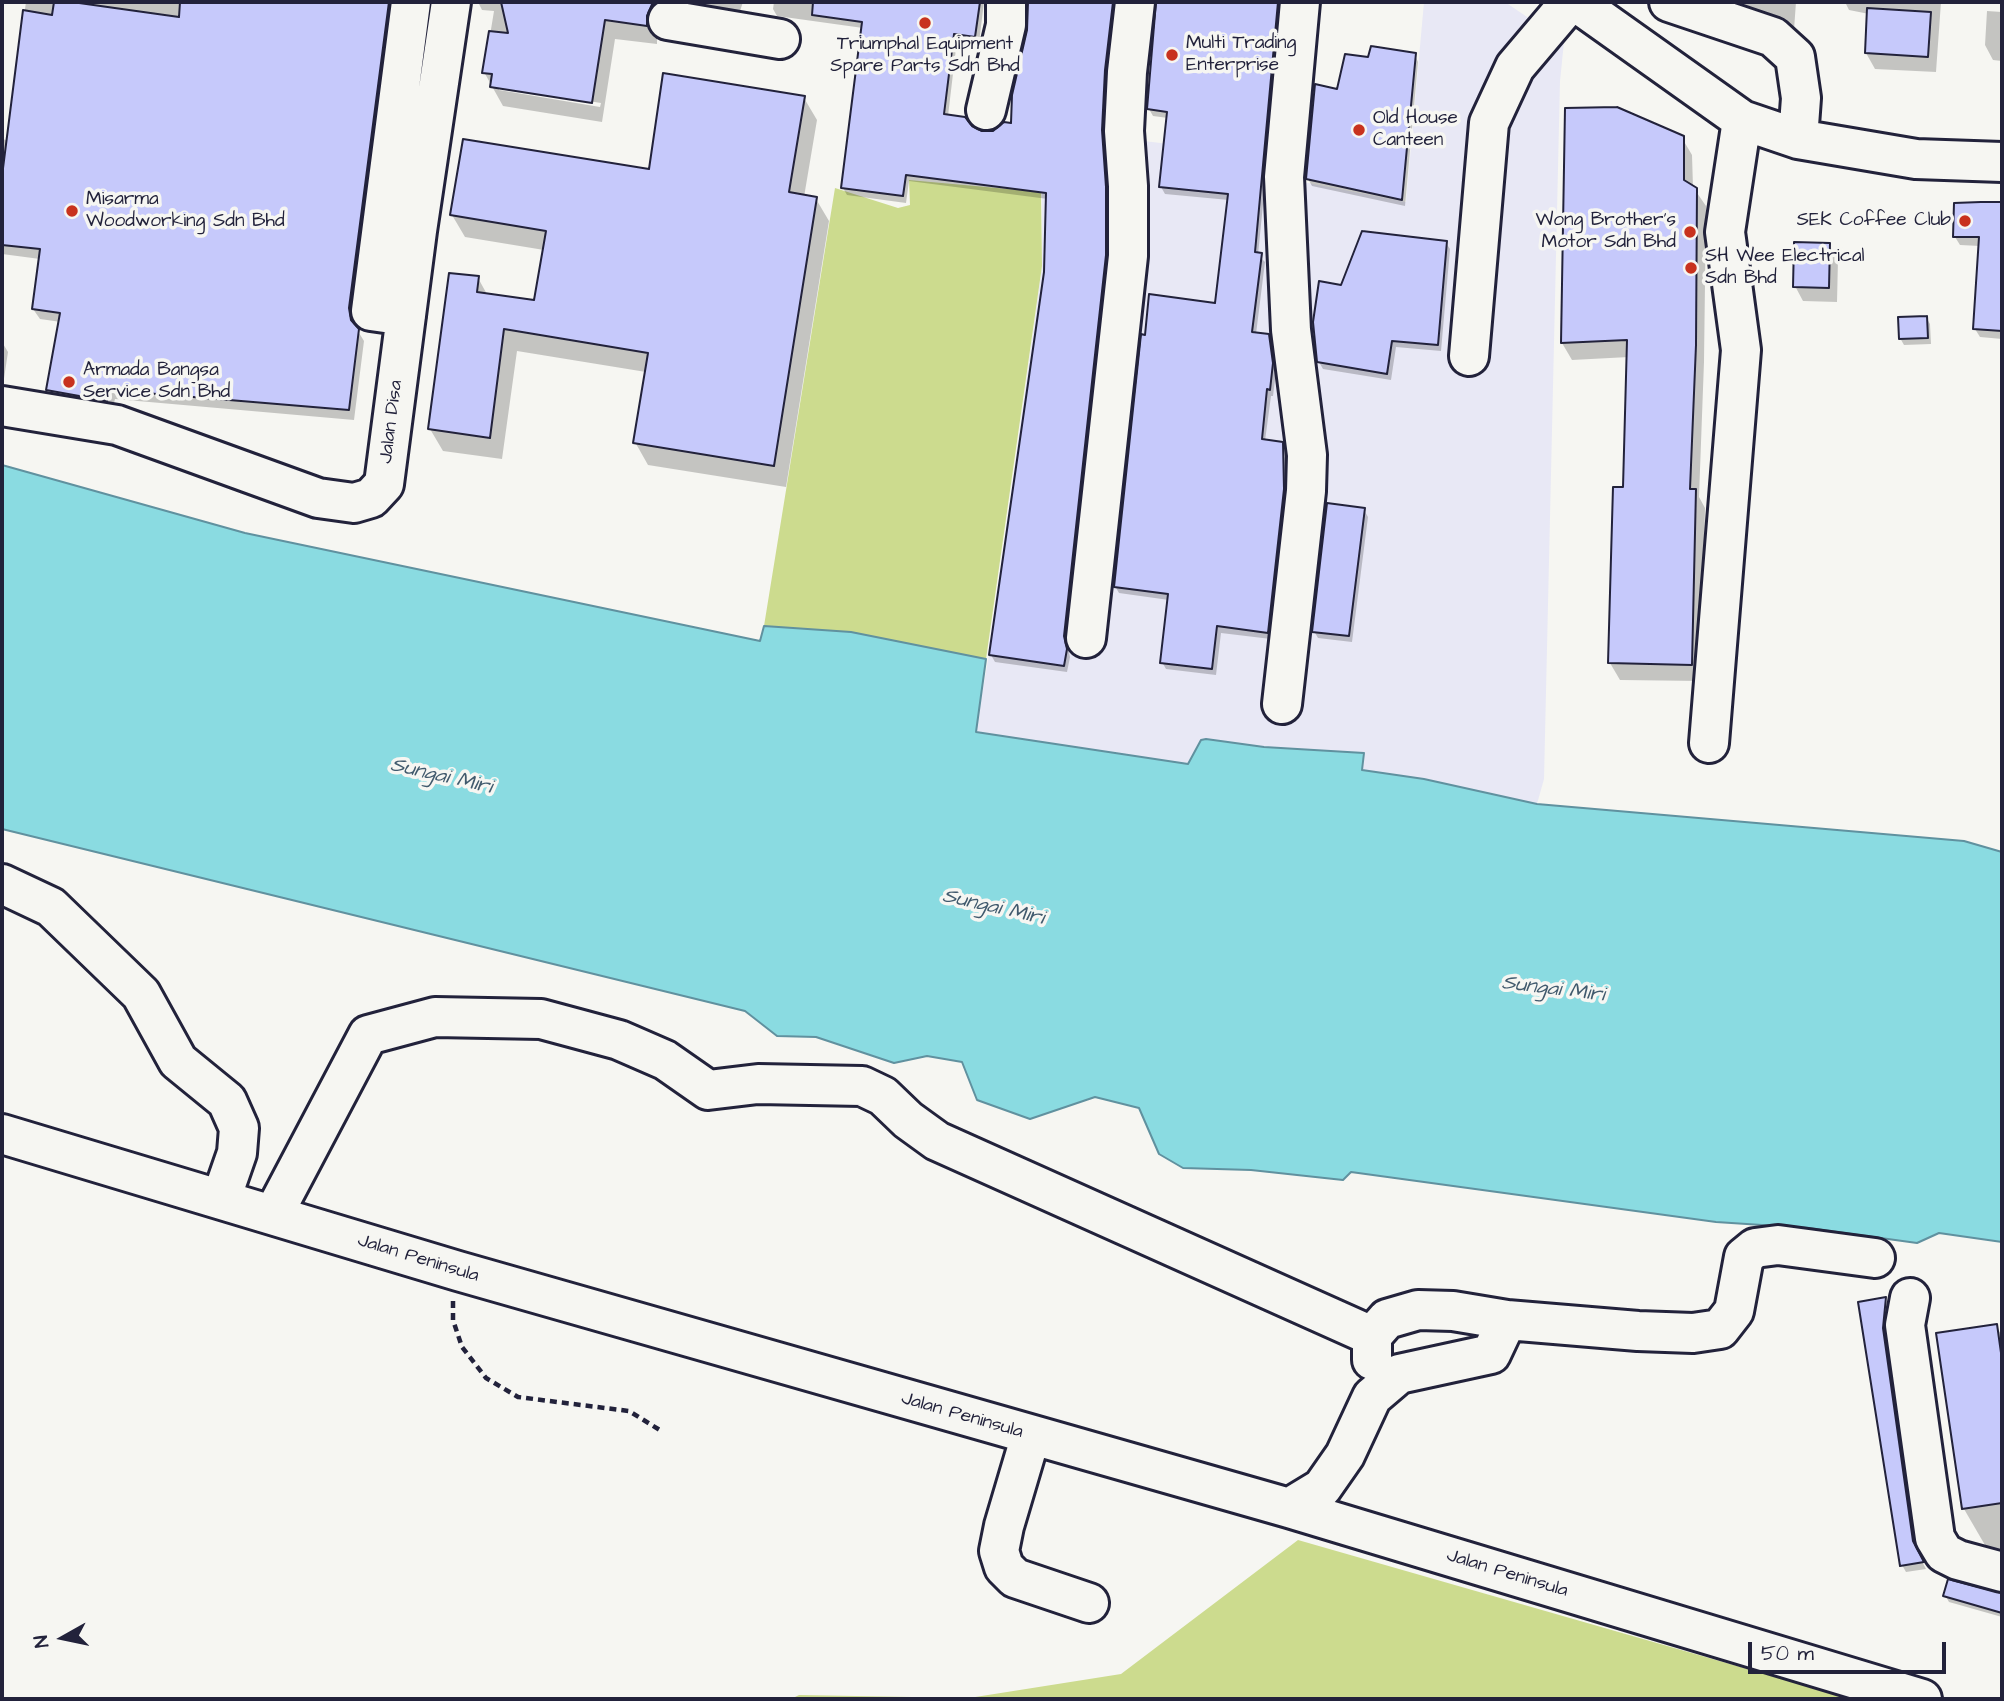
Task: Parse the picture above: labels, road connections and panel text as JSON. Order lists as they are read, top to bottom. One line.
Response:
{"streets":{"street":["Jalan Disa","Jalan Peninsula"]},"water":["Sungai Miri"],"places":["Triumphal Equipment Spare Parts Sdn Bhd","Multi Trading Enterprise","Old House Canteen","Misarma Woodworking Sdn Bhd","SEK Coffee Club","Wong Brother's Motor Sdn Bhd","SH Wee Electrical Sdn Bhd","Armada Bangsa Service Sdn Bhd"],"scale_bar":"50 m","north":"left"}
